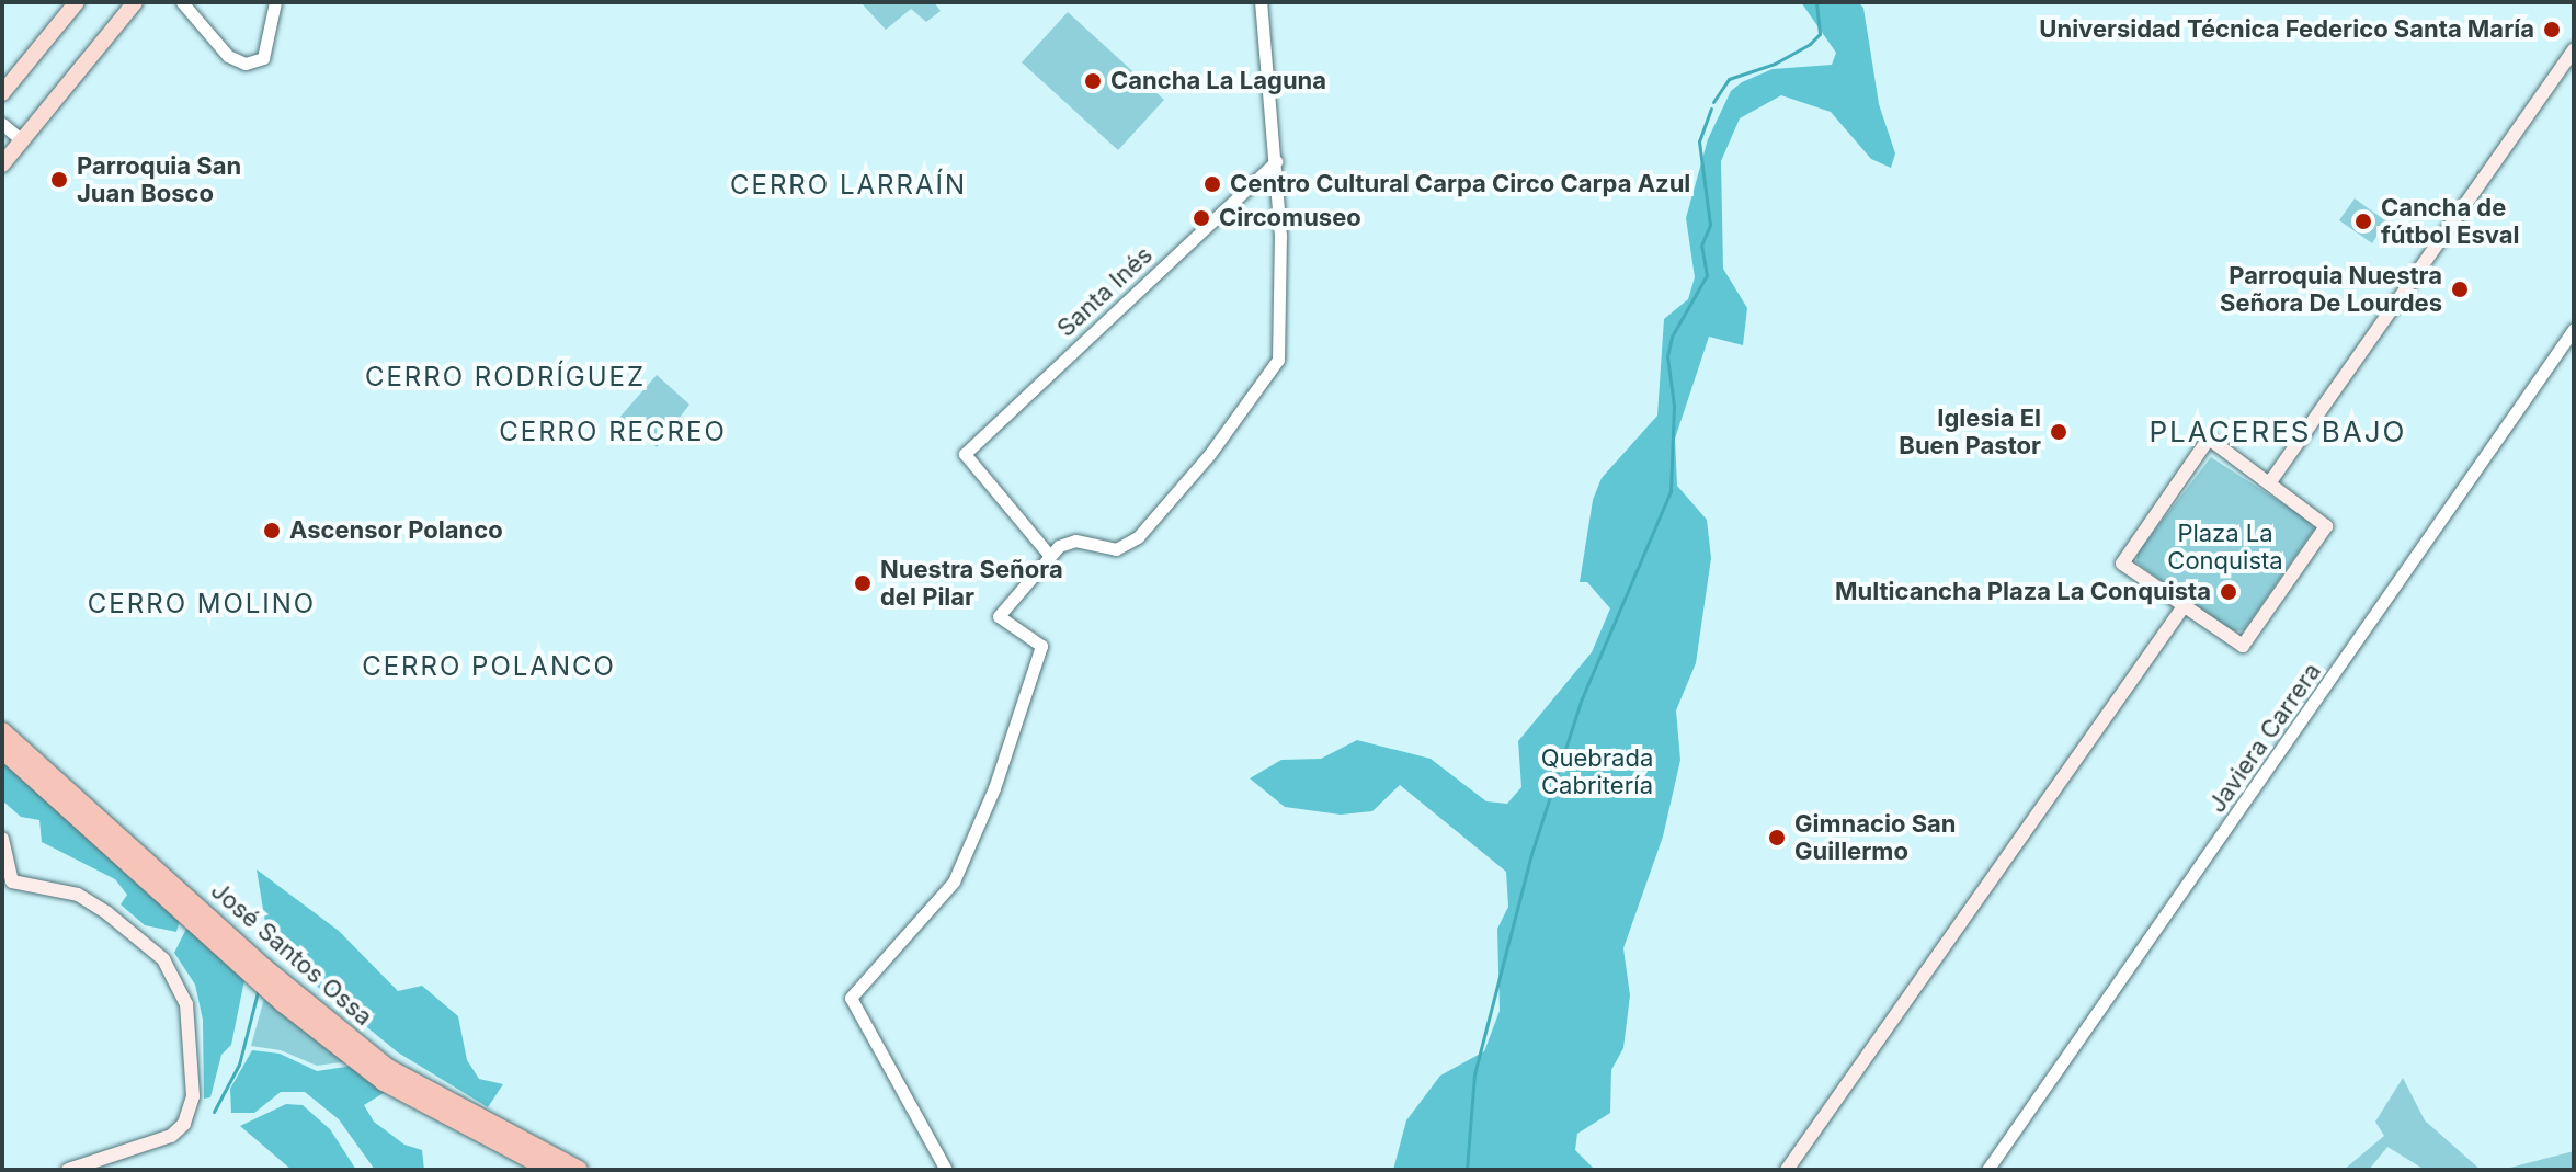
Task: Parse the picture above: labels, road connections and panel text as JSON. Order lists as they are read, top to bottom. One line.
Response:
{"streets":{"highway":["José Santos Ossa"],"street":["Santa Inés","Javiera Carrera"]},"districts":["CERRO LARRAÍN","CERRO RODRÍGUEZ","CERRO RECREO","PLACERES BAJO","CERRO MOLINO","CERRO POLANCO"],"parks":["Plaza La Conquista","Quebrada Cabritería"],"places":["Universidad Técnica Federico Santa María","Cancha La Laguna","Parroquia San Juan Bosco","Centro Cultural Carpa Circo Carpa Azul","Circomuseo","Cancha de fútbol Esval","Parroquia Nuestra Señora De Lourdes","Iglesia El Buen Pastor","Ascensor Polanco","Nuestra Señora del Pilar","Multicancha Plaza La Conquista","Gimnacio San Guillermo"]}
